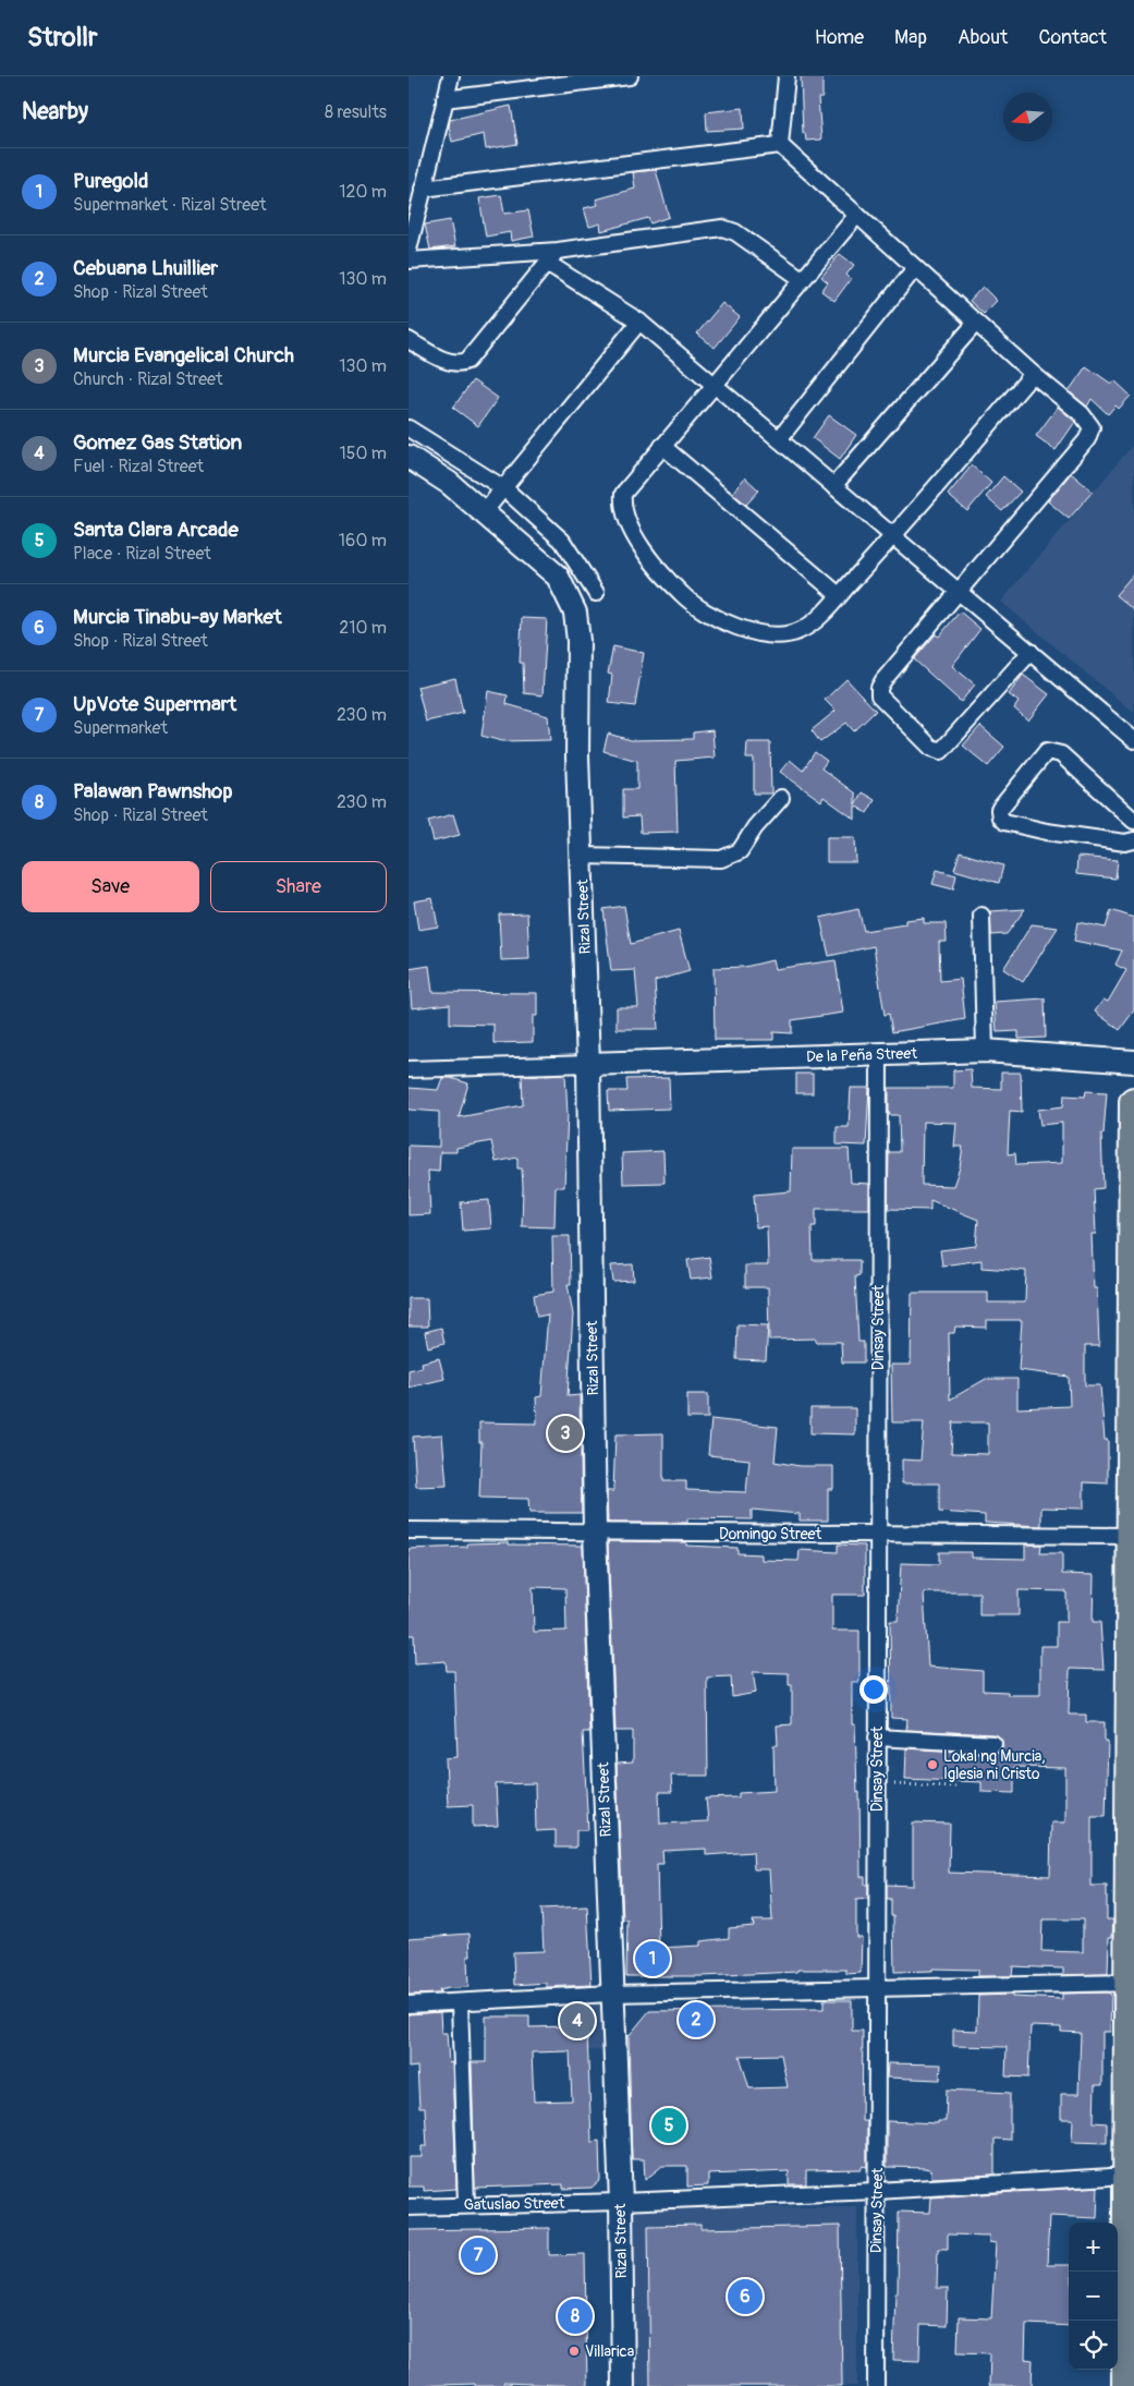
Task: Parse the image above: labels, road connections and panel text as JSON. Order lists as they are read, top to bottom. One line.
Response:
{"streets":{"street":["Rizal Street","De la Peña Street","Dinsay Street","Domingo Street","Gatuslao Street"]},"crossings":[["Rizal Street","De la Peña Street"],["Rizal Street","Domingo Street"],["Rizal Street","Gatuslao Street"],["De la Peña Street","Dinsay Street"],["Dinsay Street","Domingo Street"],["Dinsay Street","Gatuslao Street"]],"places":["Lokal ng Murcia, Iglesia ni Cristo","Villarica"],"north":"left","page":{"header":"Strollr","nav":["Home","Map","About","Contact"],"heading":["Nearby","8 results"],"list":[{"mark":"1","name":"Puregold","note":"Supermarket · Rizal Street","value":"120 m"},{"mark":"2","name":"Cebuana Lhuillier","note":"Shop · Rizal Street","value":"130 m"},{"mark":"3","name":"Murcia Evangelical Church","note":"Church · Rizal Street","value":"130 m"},{"mark":"4","name":"Gomez Gas Station","note":"Fuel · Rizal Street","value":"150 m"},{"mark":"5","name":"Santa Clara Arcade","note":"Place · Rizal Street","value":"160 m"},{"mark":"6","name":"Murcia Tinabu-ay Market","note":"Shop · Rizal Street","value":"210 m"},{"mark":"7","name":"UpVote Supermart","note":"Supermarket","value":"230 m"},{"mark":"8","name":"Palawan Pawnshop","note":"Shop · Rizal Street","value":"230 m"}],"buttons":["Save","Share"],"pins":["3","1","2","4","5","7","6","8"],"map_buttons":["+","−"]}}
